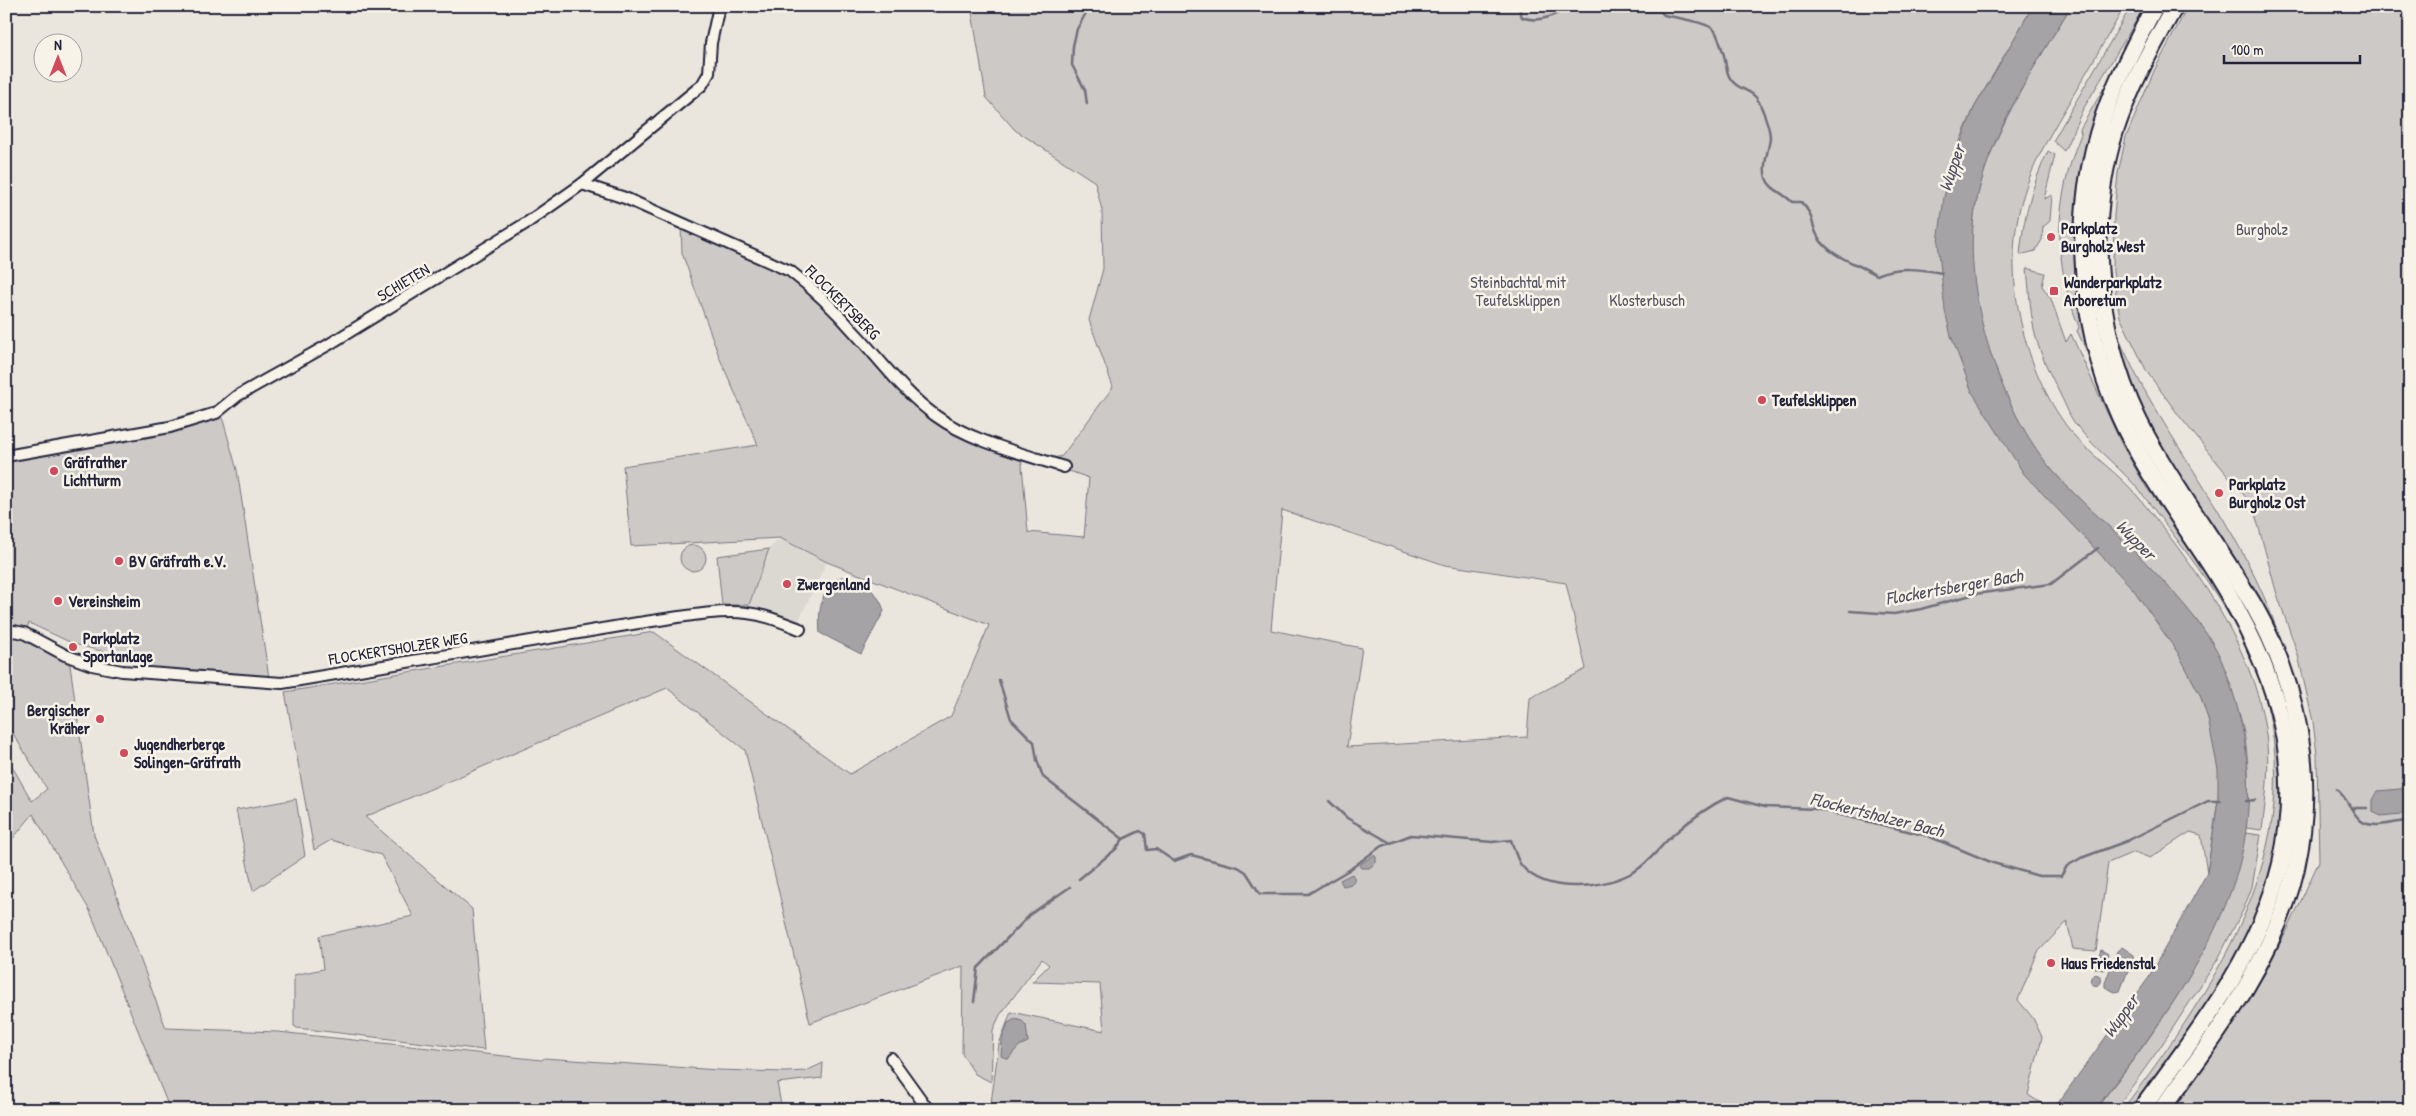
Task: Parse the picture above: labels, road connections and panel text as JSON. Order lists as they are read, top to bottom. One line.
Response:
{"streets":{"street":["SCHIETEN","FLOCKERTSBERG","FLOCKERTSHOLZER WEG"]},"crossings":[["SCHIETEN","FLOCKERTSBERG"]],"water":["Wupper","Flockertsberger Bach","Flockertsholzer Bach"],"parks":["Burgholz","Steinbachtal mit Teufelsklippen","Klosterbusch"],"places":{"other":["Parkplatz Burgholz West","Teufelsklippen","Gräfrather Lichtturm","Parkplatz Burgholz Ost","BV Gräfrath e.V.","Zwergenland","Vereinsheim","Parkplatz Sportanlage","Bergischer Kräher","Jugendherberge Solingen-Gräfrath","Haus Friedenstal"],"transit":["Wanderparkplatz Arboretum"]},"scale_bar":"100 m","north":"top"}
